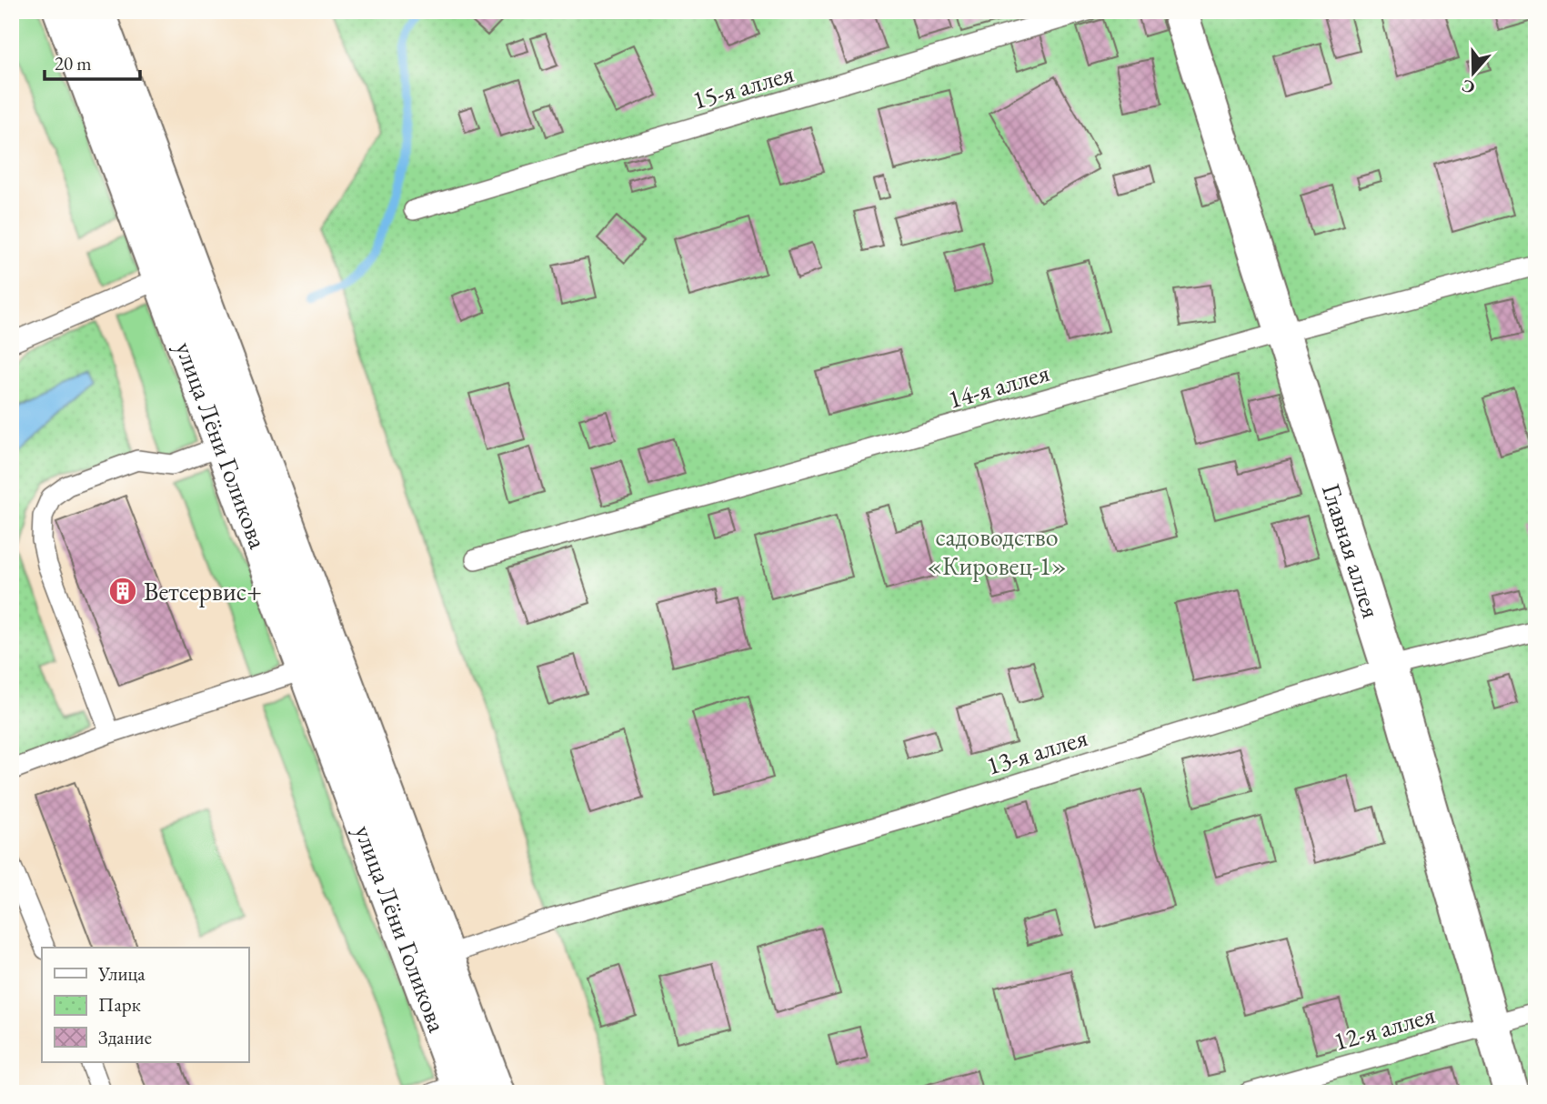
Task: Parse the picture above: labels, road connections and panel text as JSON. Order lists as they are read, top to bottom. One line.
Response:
{"streets":{"street":["улица Лёни Голикова","Главная аллея"],"lane":["15-я аллея","14-я аллея","13-я аллея","12-я аллея"]},"crossings":[["14-я аллея","Главная аллея"],["улица Лёни Голикова","13-я аллея"],["Главная аллея","13-я аллея"],["Главная аллея","12-я аллея"]],"parks":["садоводство «Кировец-1»"],"places":{"building":["Ветсервис+"]},"legend":["Улица","Парк","Здание"],"scale_bar":"20 m","north":"bottom"}
